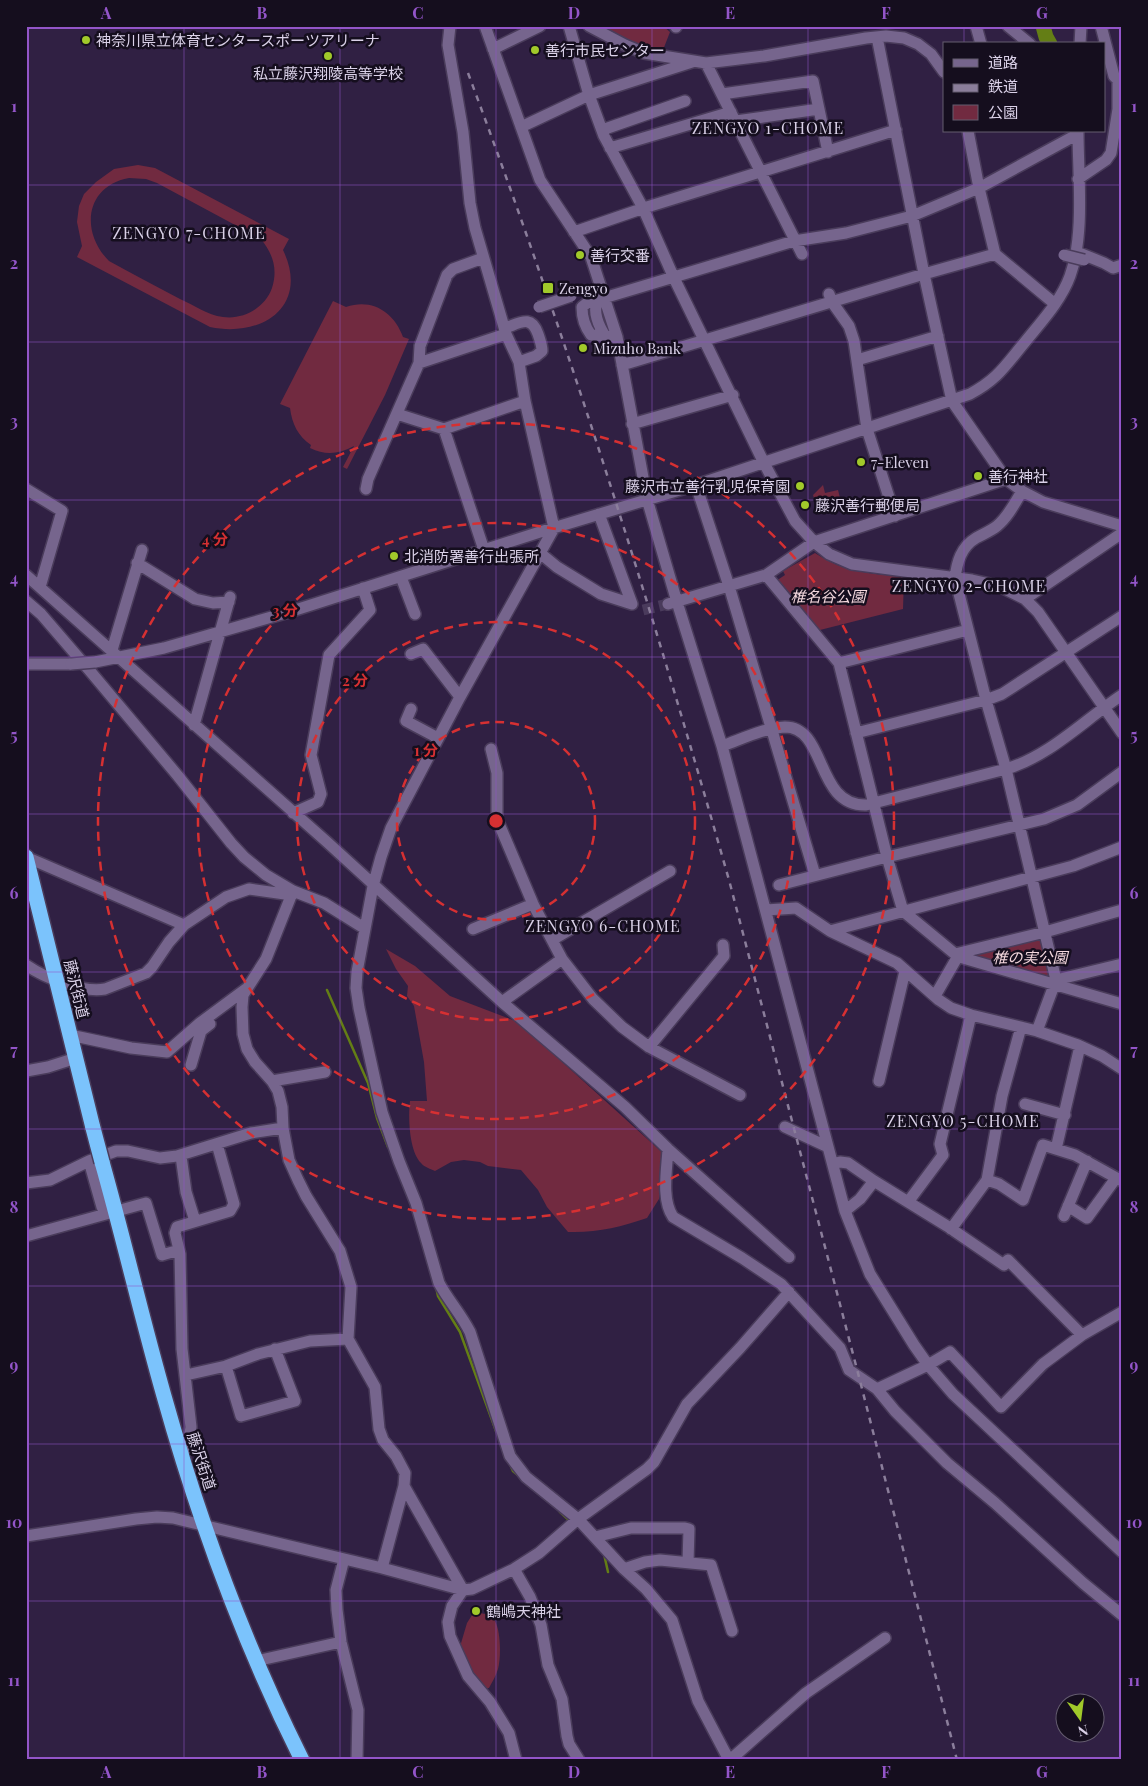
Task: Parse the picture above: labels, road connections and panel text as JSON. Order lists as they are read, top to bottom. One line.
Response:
{"streets":{"highway":["藤沢街道"]},"districts":["ZENGYO 1-CHOME","ZENGYO 7-CHOME","ZENGYO 2-CHOME","ZENGYO 6-CHOME","ZENGYO 5-CHOME"],"parks":["椎名谷公園","椎の実公園"],"places":{"other":["神奈川県立体育センタースポーツアリーナ","善行市民センター","私立藤沢翔陵高等学校","善行交番","Mizuho Bank","7-Eleven","善行神社","藤沢市立善行乳児保育園","藤沢善行郵便局","北消防署善行出張所","鶴嶋天神社"],"transit":["Zengyo"]},"legend":["道路","鉄道","公園"],"north":"bottom","grid":{"columns":["A","B","C","D","E","F","G"],"rows":["1","2","3","4","5","6","7","8","9","10","11"]},"rings":["4 分","3 分","2 分","1 分"]}
